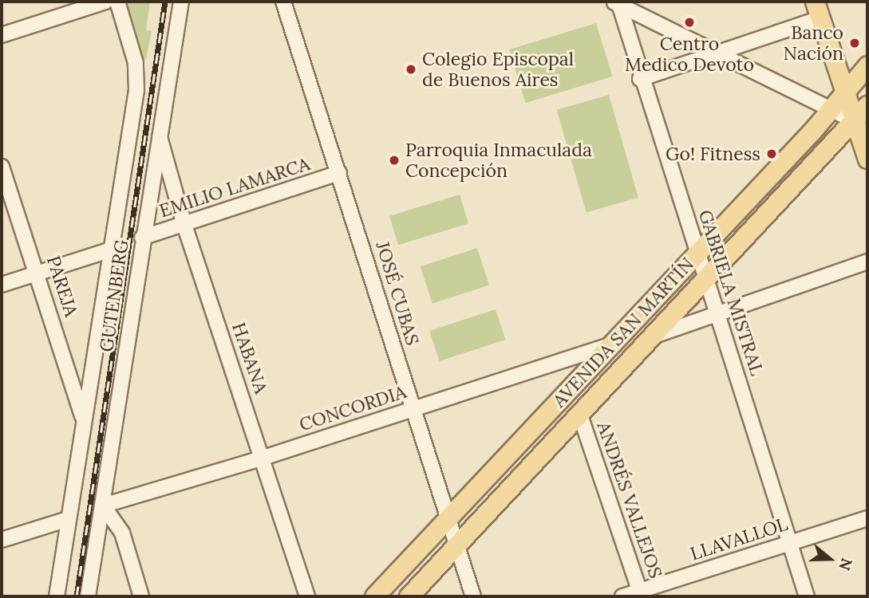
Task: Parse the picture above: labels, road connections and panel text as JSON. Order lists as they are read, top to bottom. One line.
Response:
{"streets":{"main road":["AVENIDA SAN MARTÍN"],"street":["EMILIO LAMARCA","PAREJA","GABRIELA MISTRAL","JOSÉ CUBAS","GUTENBERG","HABANA","CONCORDIA","ANDRÉS VALLEJOS","LLAVALLOL"]},"crossings":[["EMILIO LAMARCA","JOSÉ CUBAS"],["EMILIO LAMARCA","GUTENBERG"],["EMILIO LAMARCA","HABANA"],["PAREJA","GUTENBERG"],["GABRIELA MISTRAL","AVENIDA SAN MARTÍN"],["GABRIELA MISTRAL","LLAVALLOL"],["JOSÉ CUBAS","AVENIDA SAN MARTÍN"],["JOSÉ CUBAS","CONCORDIA"],["GUTENBERG","HABANA"],["GUTENBERG","CONCORDIA"],["AVENIDA SAN MARTÍN","CONCORDIA"],["AVENIDA SAN MARTÍN","ANDRÉS VALLEJOS"],["HABANA","CONCORDIA"],["ANDRÉS VALLEJOS","LLAVALLOL"]],"places":["Centro Medico Devoto","Banco Nación","Colegio Episcopal de Buenos Aires","Go! Fitness","Parroquia Inmaculada Concepción"],"north":"right"}
